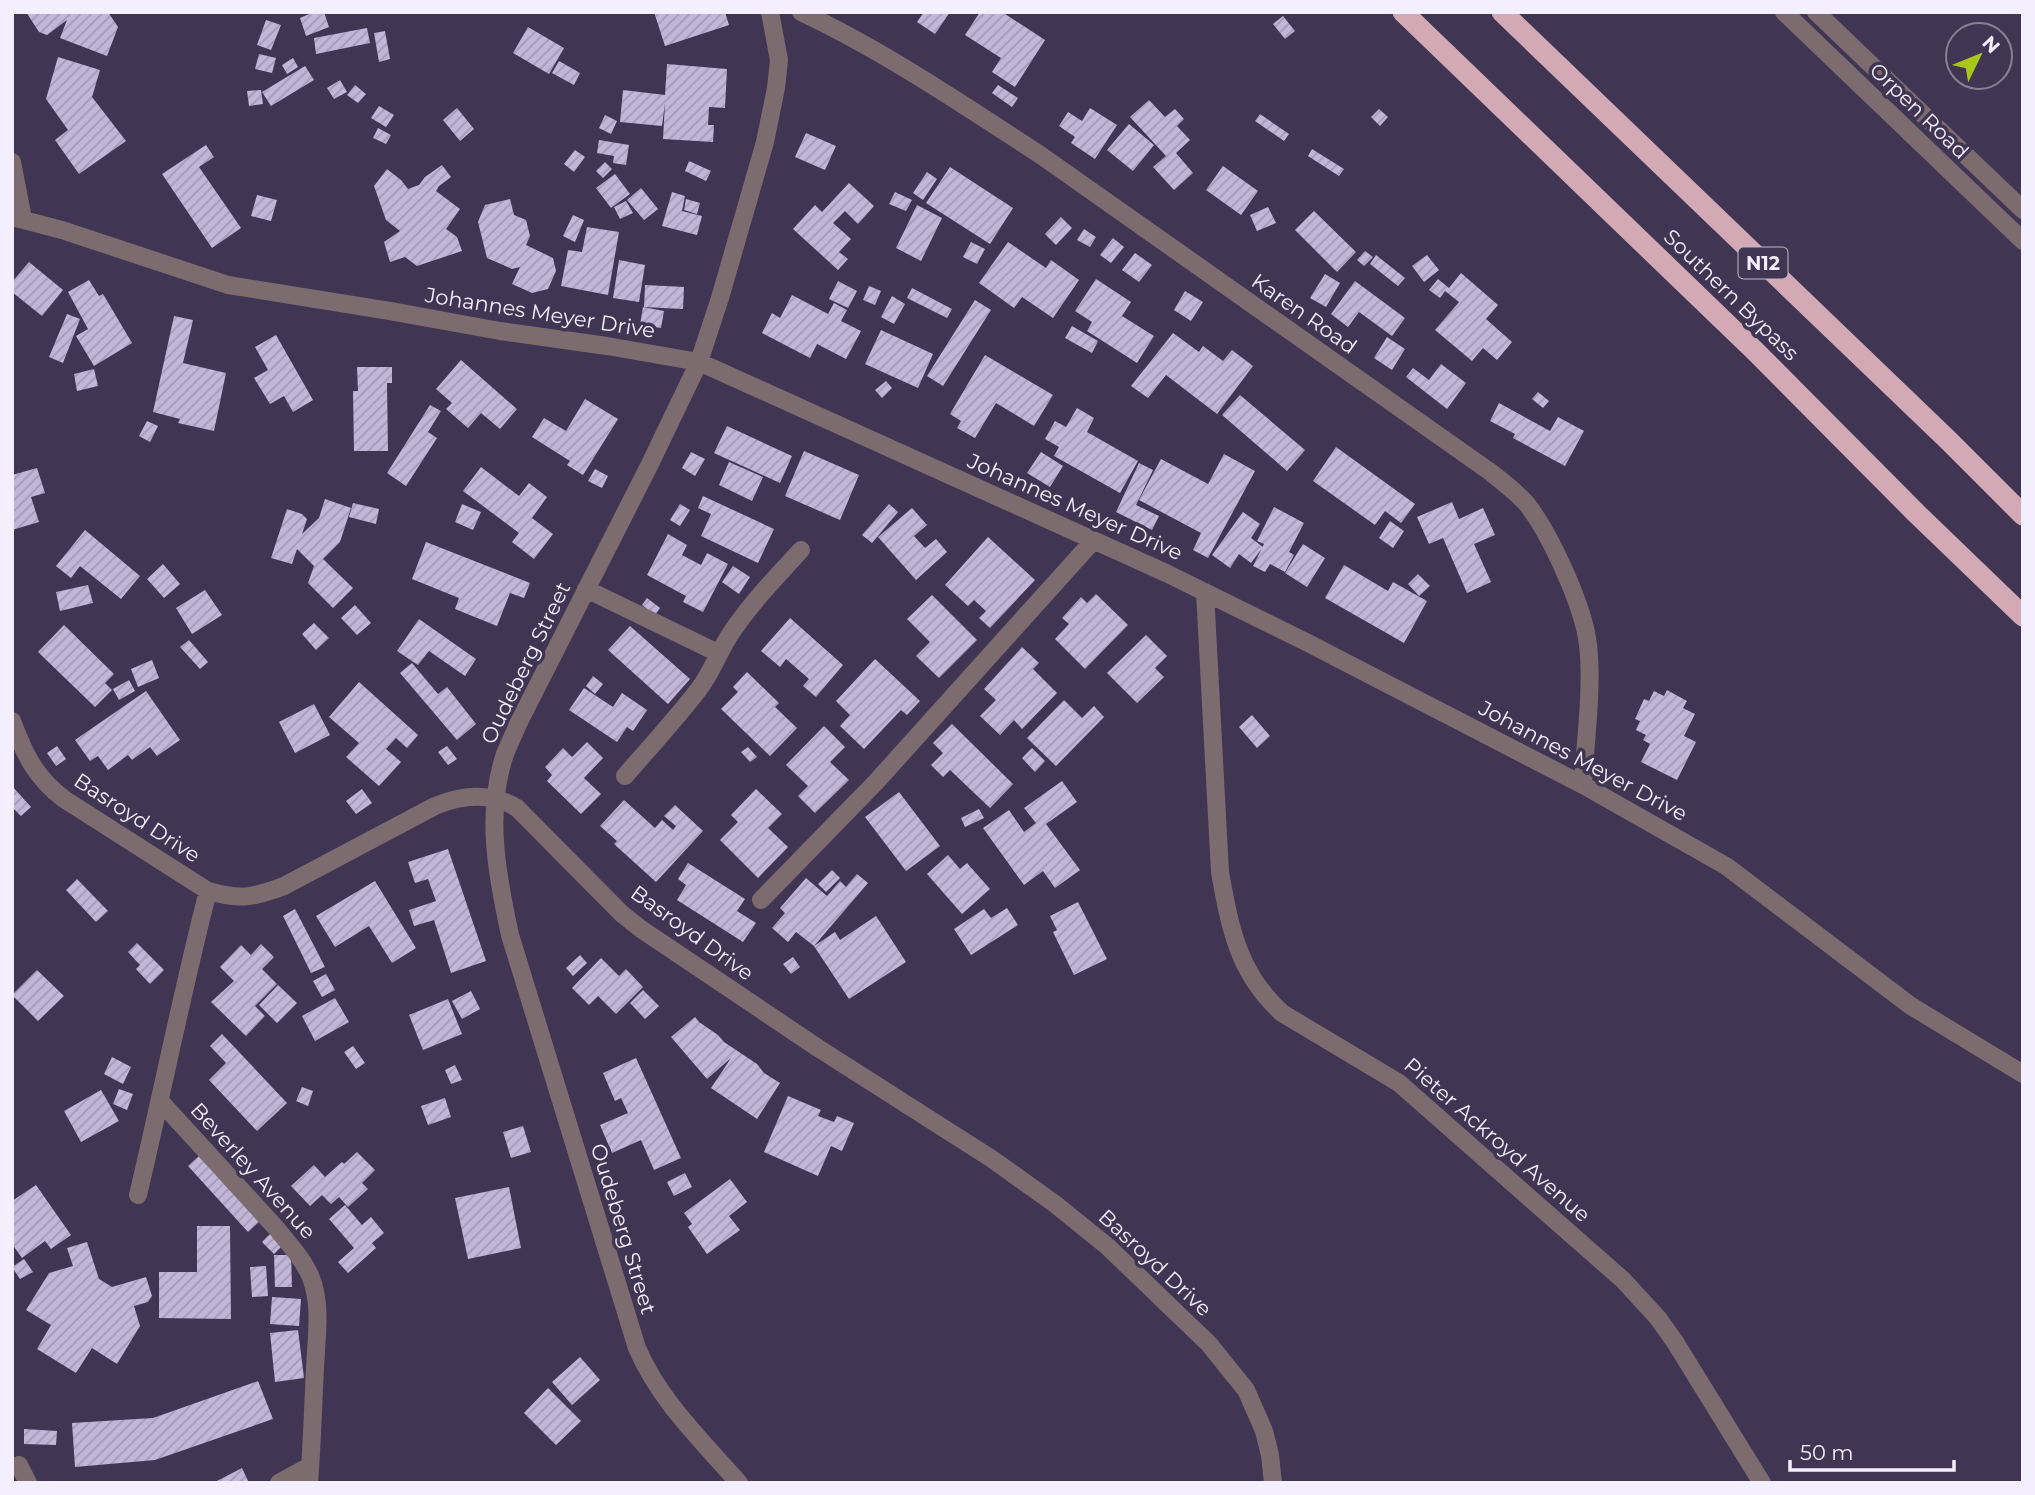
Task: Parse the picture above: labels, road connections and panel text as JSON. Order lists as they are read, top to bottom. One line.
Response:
{"streets":{"highway":["N12","Southern Bypass"],"street":["Orpen Road","Johannes Meyer Drive","Karen Road","Oudeberg Street","Basroyd Drive","Pieter Ackroyd Avenue","Beverley Avenue"]},"crossings":[["Johannes Meyer Drive","Karen Road"],["Johannes Meyer Drive","Oudeberg Street"],["Johannes Meyer Drive","Pieter Ackroyd Avenue"],["Oudeberg Street","Basroyd Drive"],["Basroyd Drive","Beverley Avenue"]],"scale_bar":"50 m","north":"top right"}
